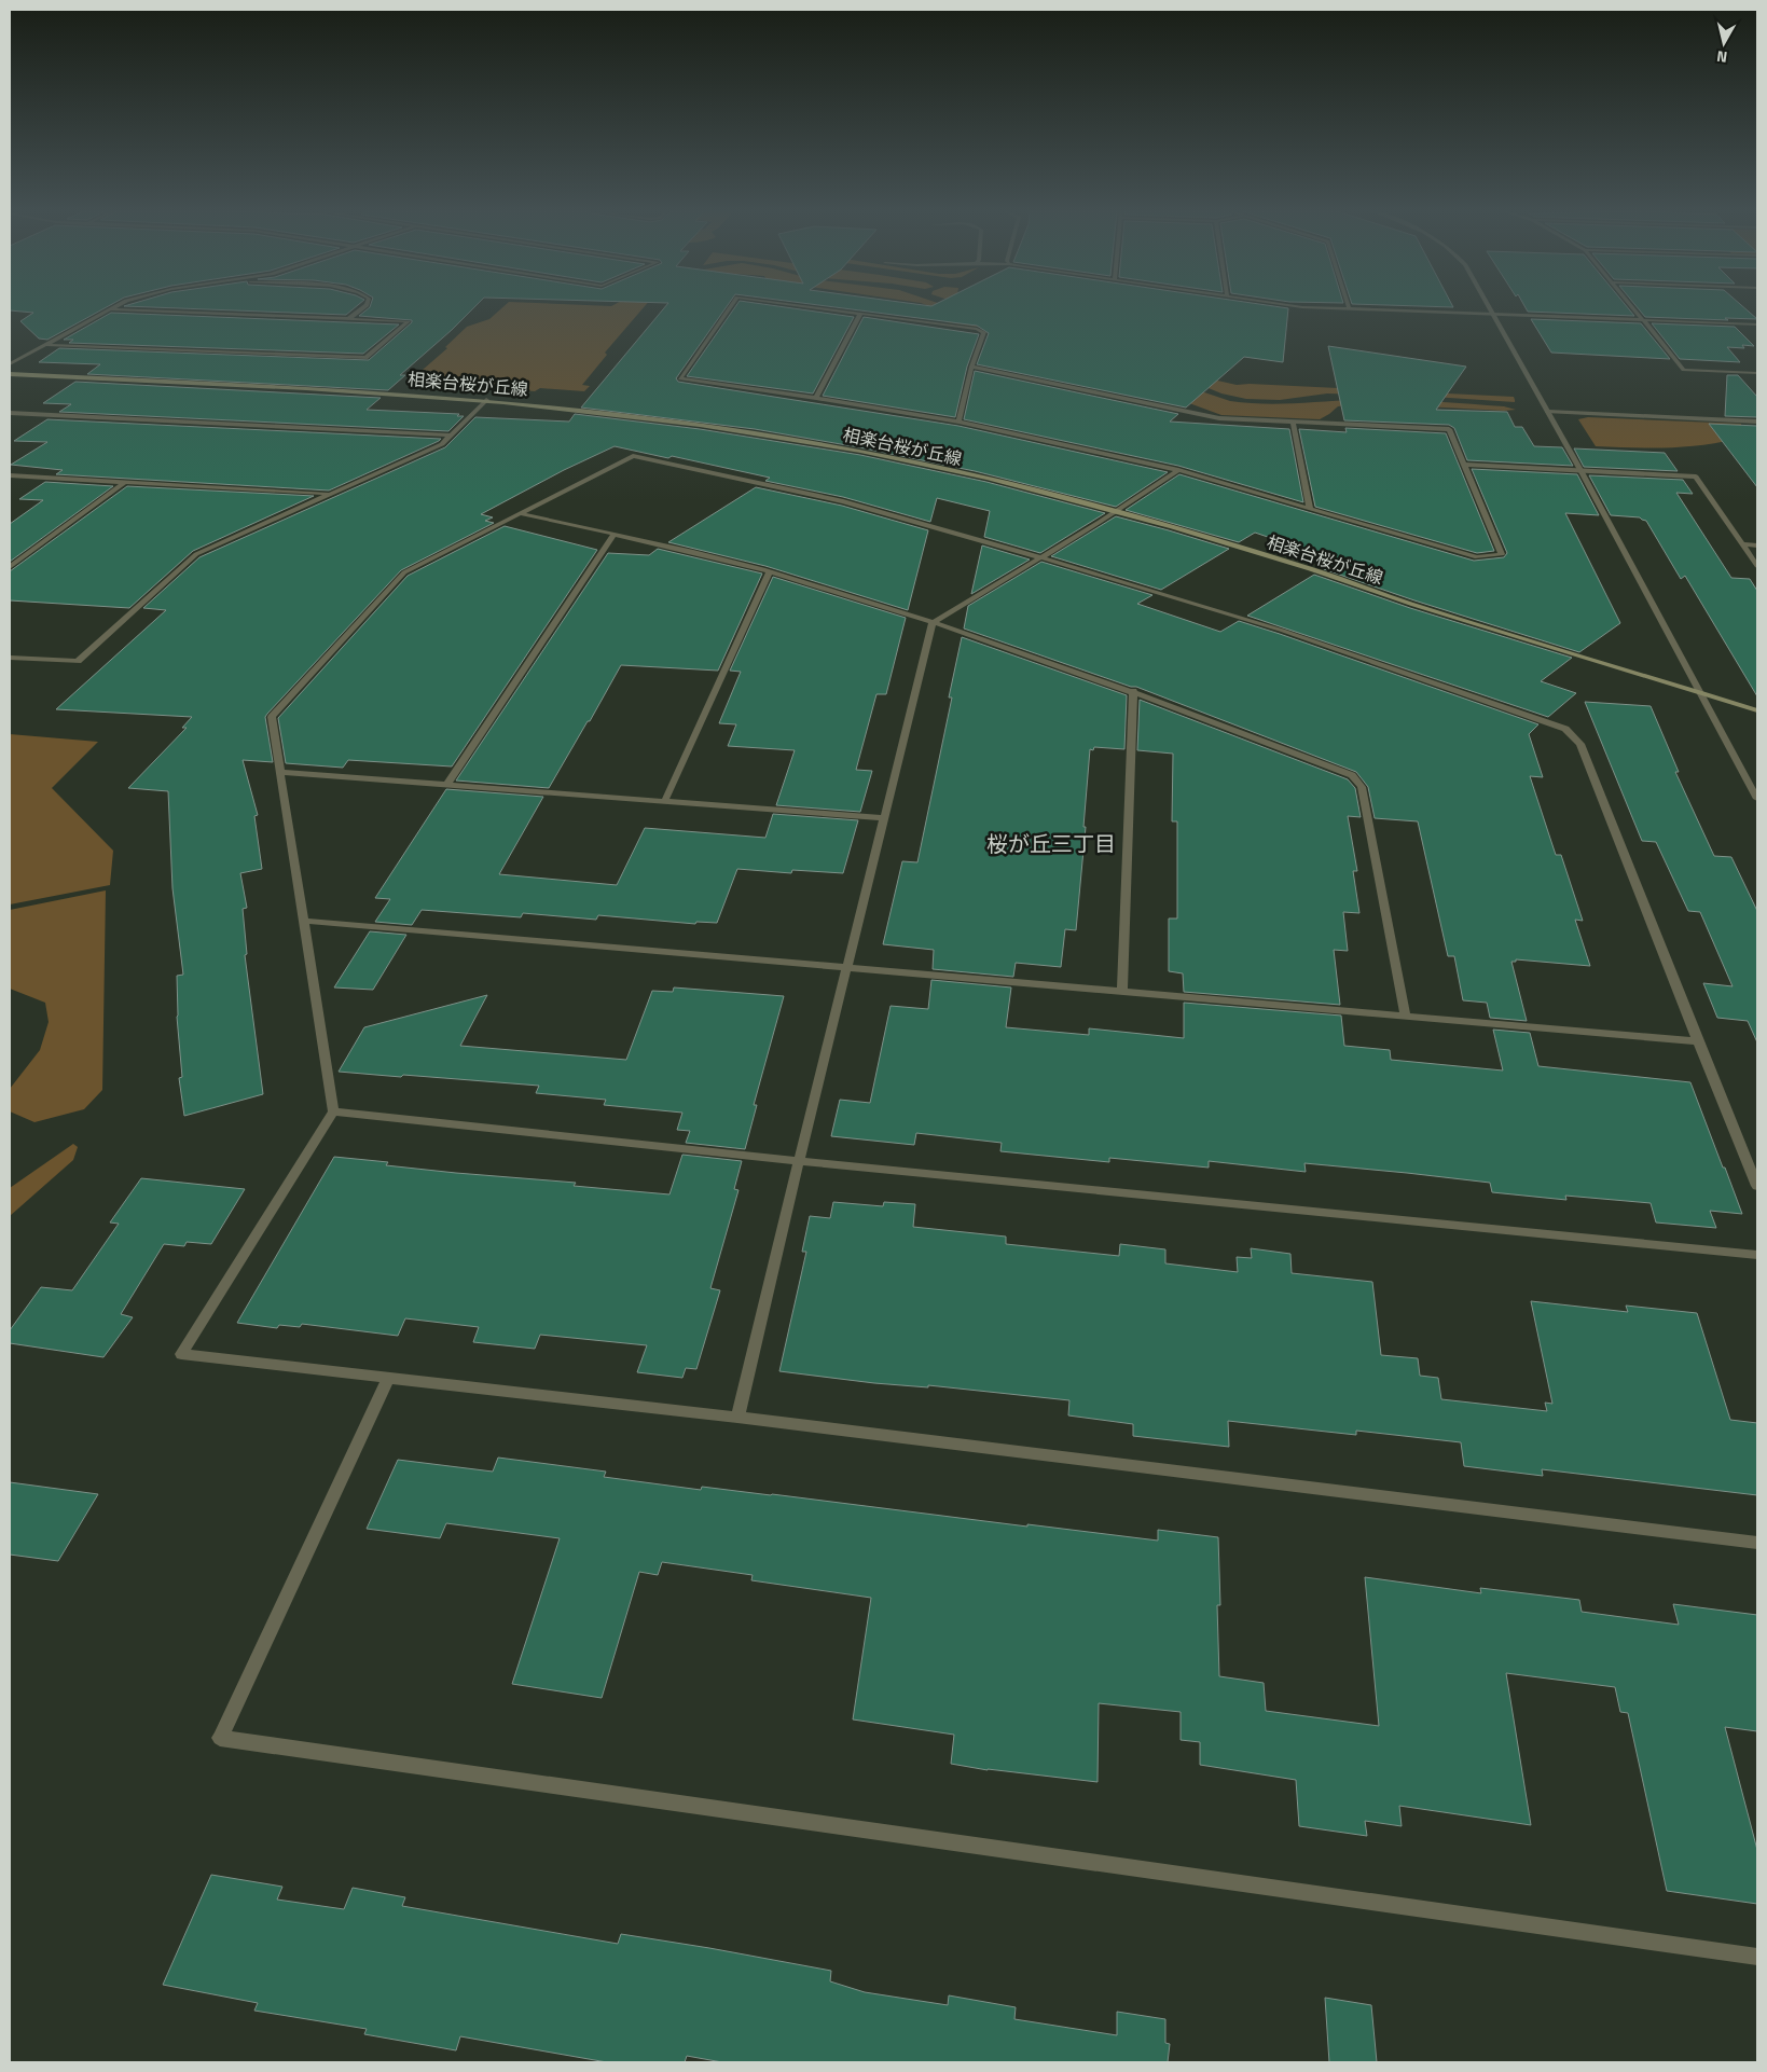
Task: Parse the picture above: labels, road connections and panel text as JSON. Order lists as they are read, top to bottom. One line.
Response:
{"streets":{"main road":["相楽台桜が丘線"]},"districts":["桜が丘三丁目"],"north":"bottom"}
